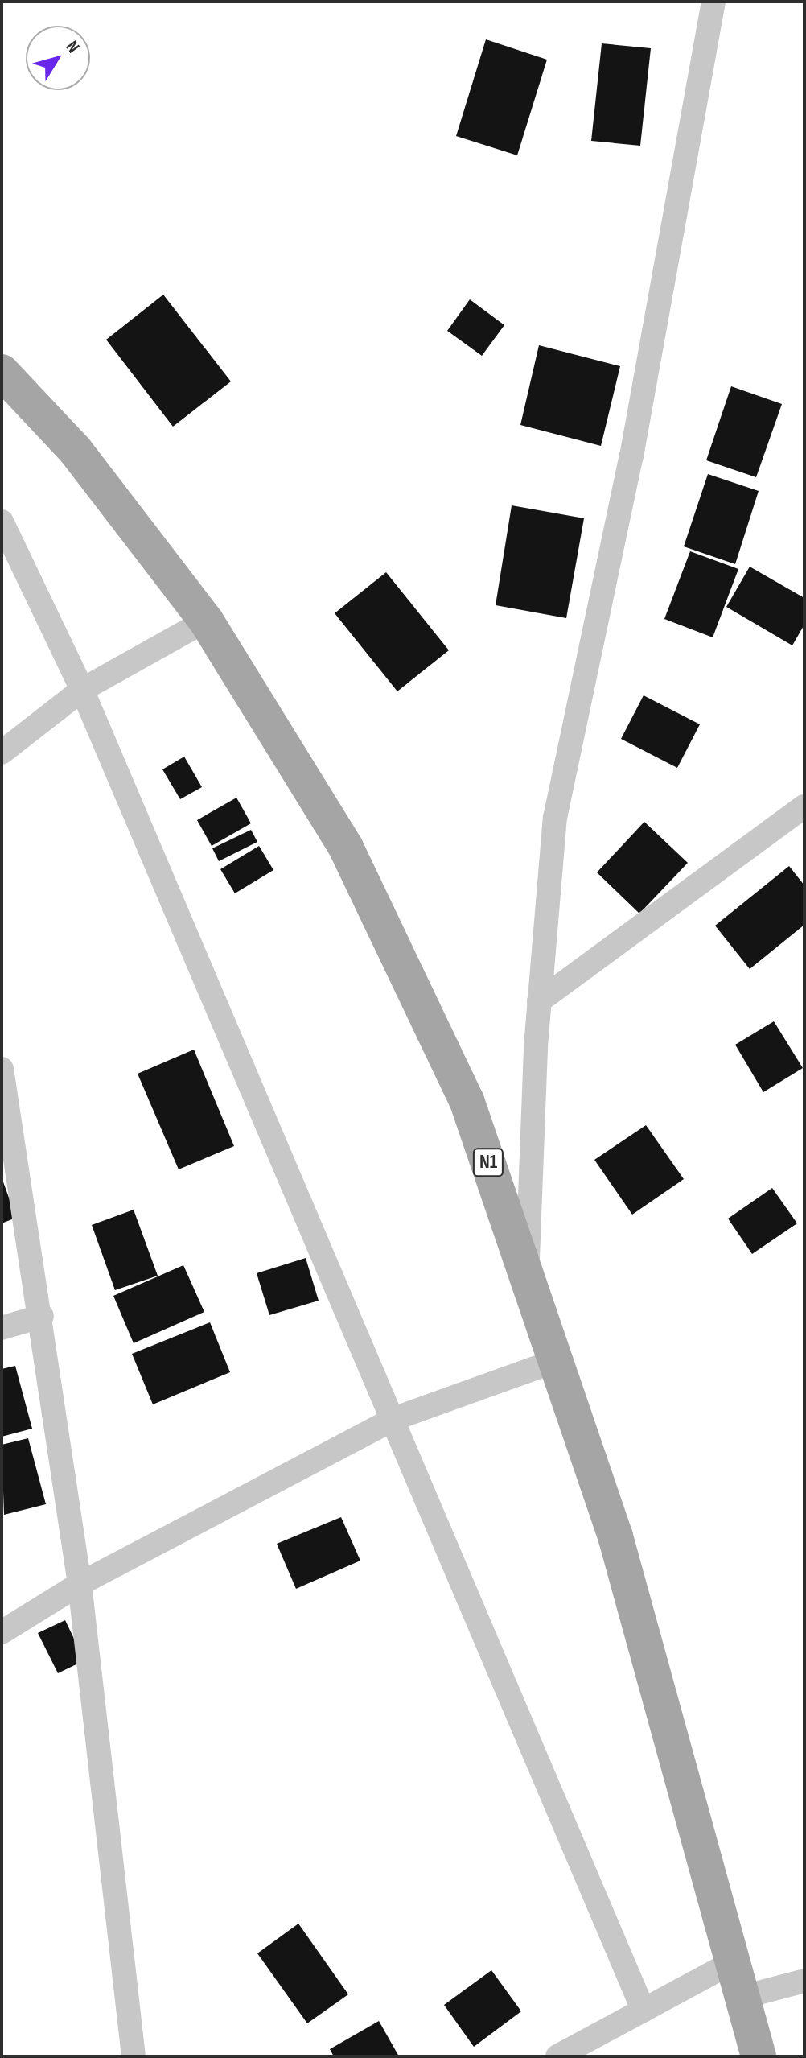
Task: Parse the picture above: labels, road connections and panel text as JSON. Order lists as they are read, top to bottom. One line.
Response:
{"streets":{"main road":["N1"]},"north":"top right"}
